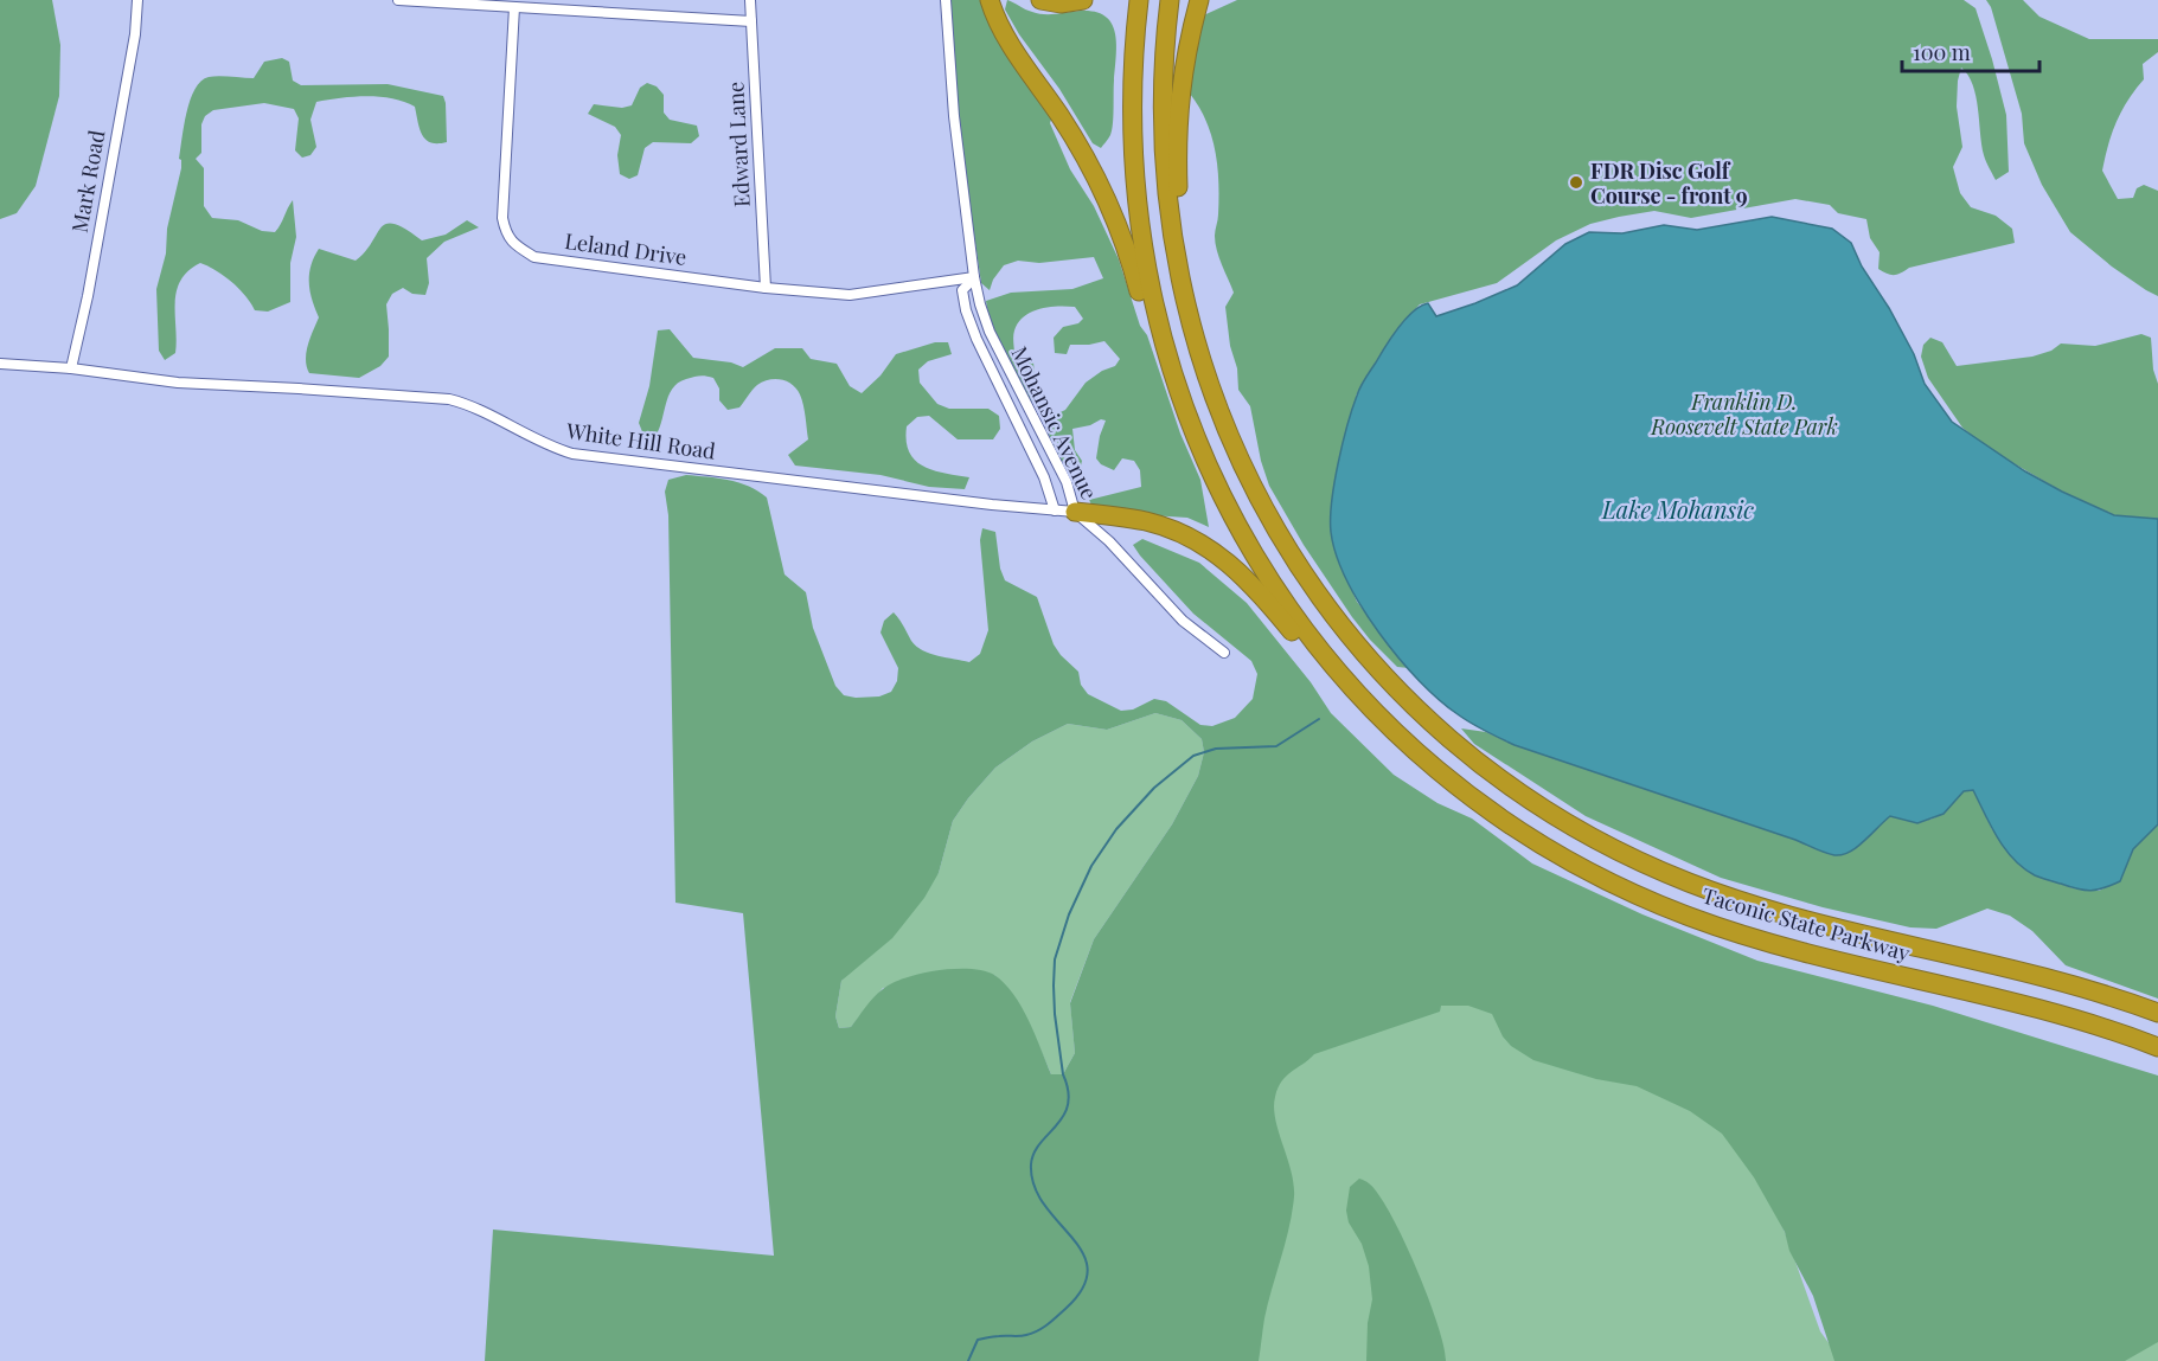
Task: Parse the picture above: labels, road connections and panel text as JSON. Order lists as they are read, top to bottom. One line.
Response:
{"streets":{"highway":["Taconic State Parkway"],"street":["Edward Lane","Mark Road","Leland Drive","Mohansic Avenue","White Hill Road"]},"crossings":[["Edward Lane","Leland Drive"],["Mark Road","White Hill Road"],["Leland Drive","Mohansic Avenue"],["Mohansic Avenue","White Hill Road"]],"water":["Lake Mohansic"],"parks":["Franklin D. Roosevelt State Park"],"places":["FDR Disc Golf Course - front 9"],"scale_bar":"100 m"}
